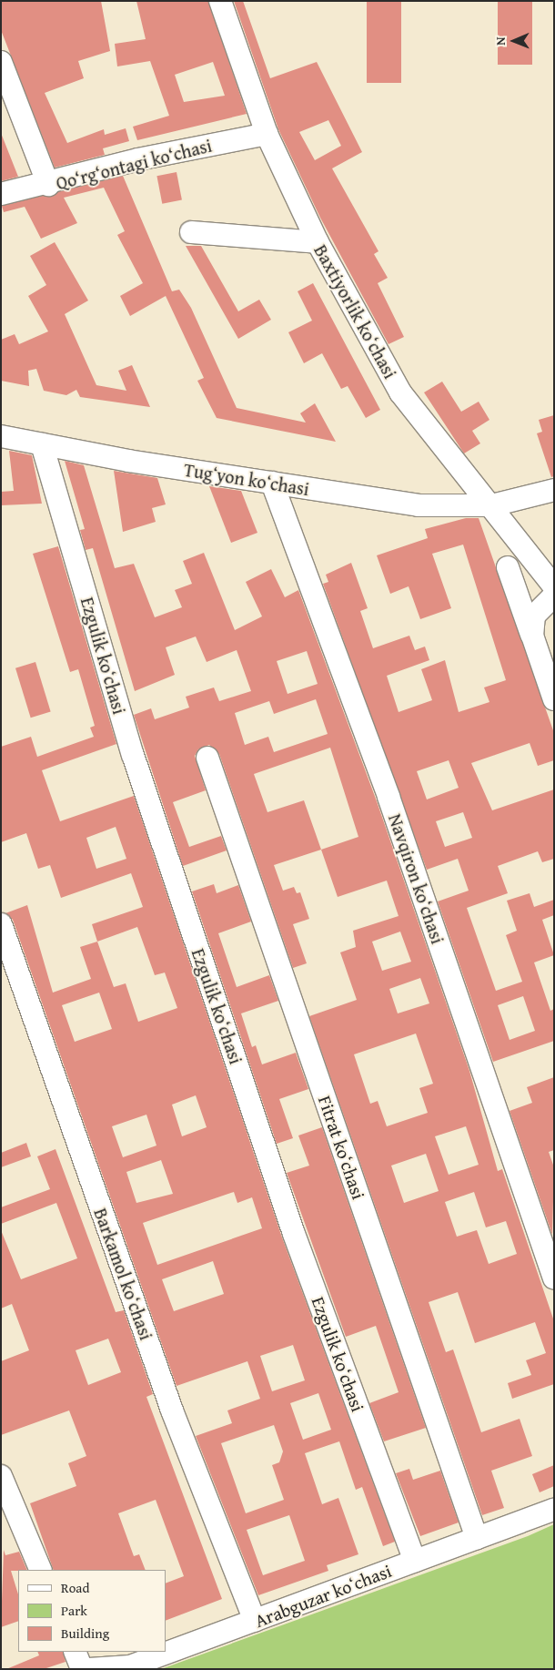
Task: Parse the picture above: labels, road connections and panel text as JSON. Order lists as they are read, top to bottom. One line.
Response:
{"streets":{"street":["Qo‘rg‘ontagi ko‘chasi","Baxtiyorlik koʻchasi","Tugʻyon koʻchasi","Ezgulik koʻchasi","Navqiron koʻchasi","Fitrat koʻchasi","Barkamol koʻchasi","Arabguzar koʻchasi"]},"crossings":[["Qo‘rg‘ontagi ko‘chasi","Baxtiyorlik koʻchasi"],["Baxtiyorlik koʻchasi","Tugʻyon koʻchasi"],["Tugʻyon koʻchasi","Ezgulik koʻchasi"],["Tugʻyon koʻchasi","Navqiron koʻchasi"],["Ezgulik koʻchasi","Arabguzar koʻchasi"],["Fitrat koʻchasi","Arabguzar koʻchasi"],["Barkamol koʻchasi","Arabguzar koʻchasi"]],"legend":["Road","Park","Building"],"north":"left"}
